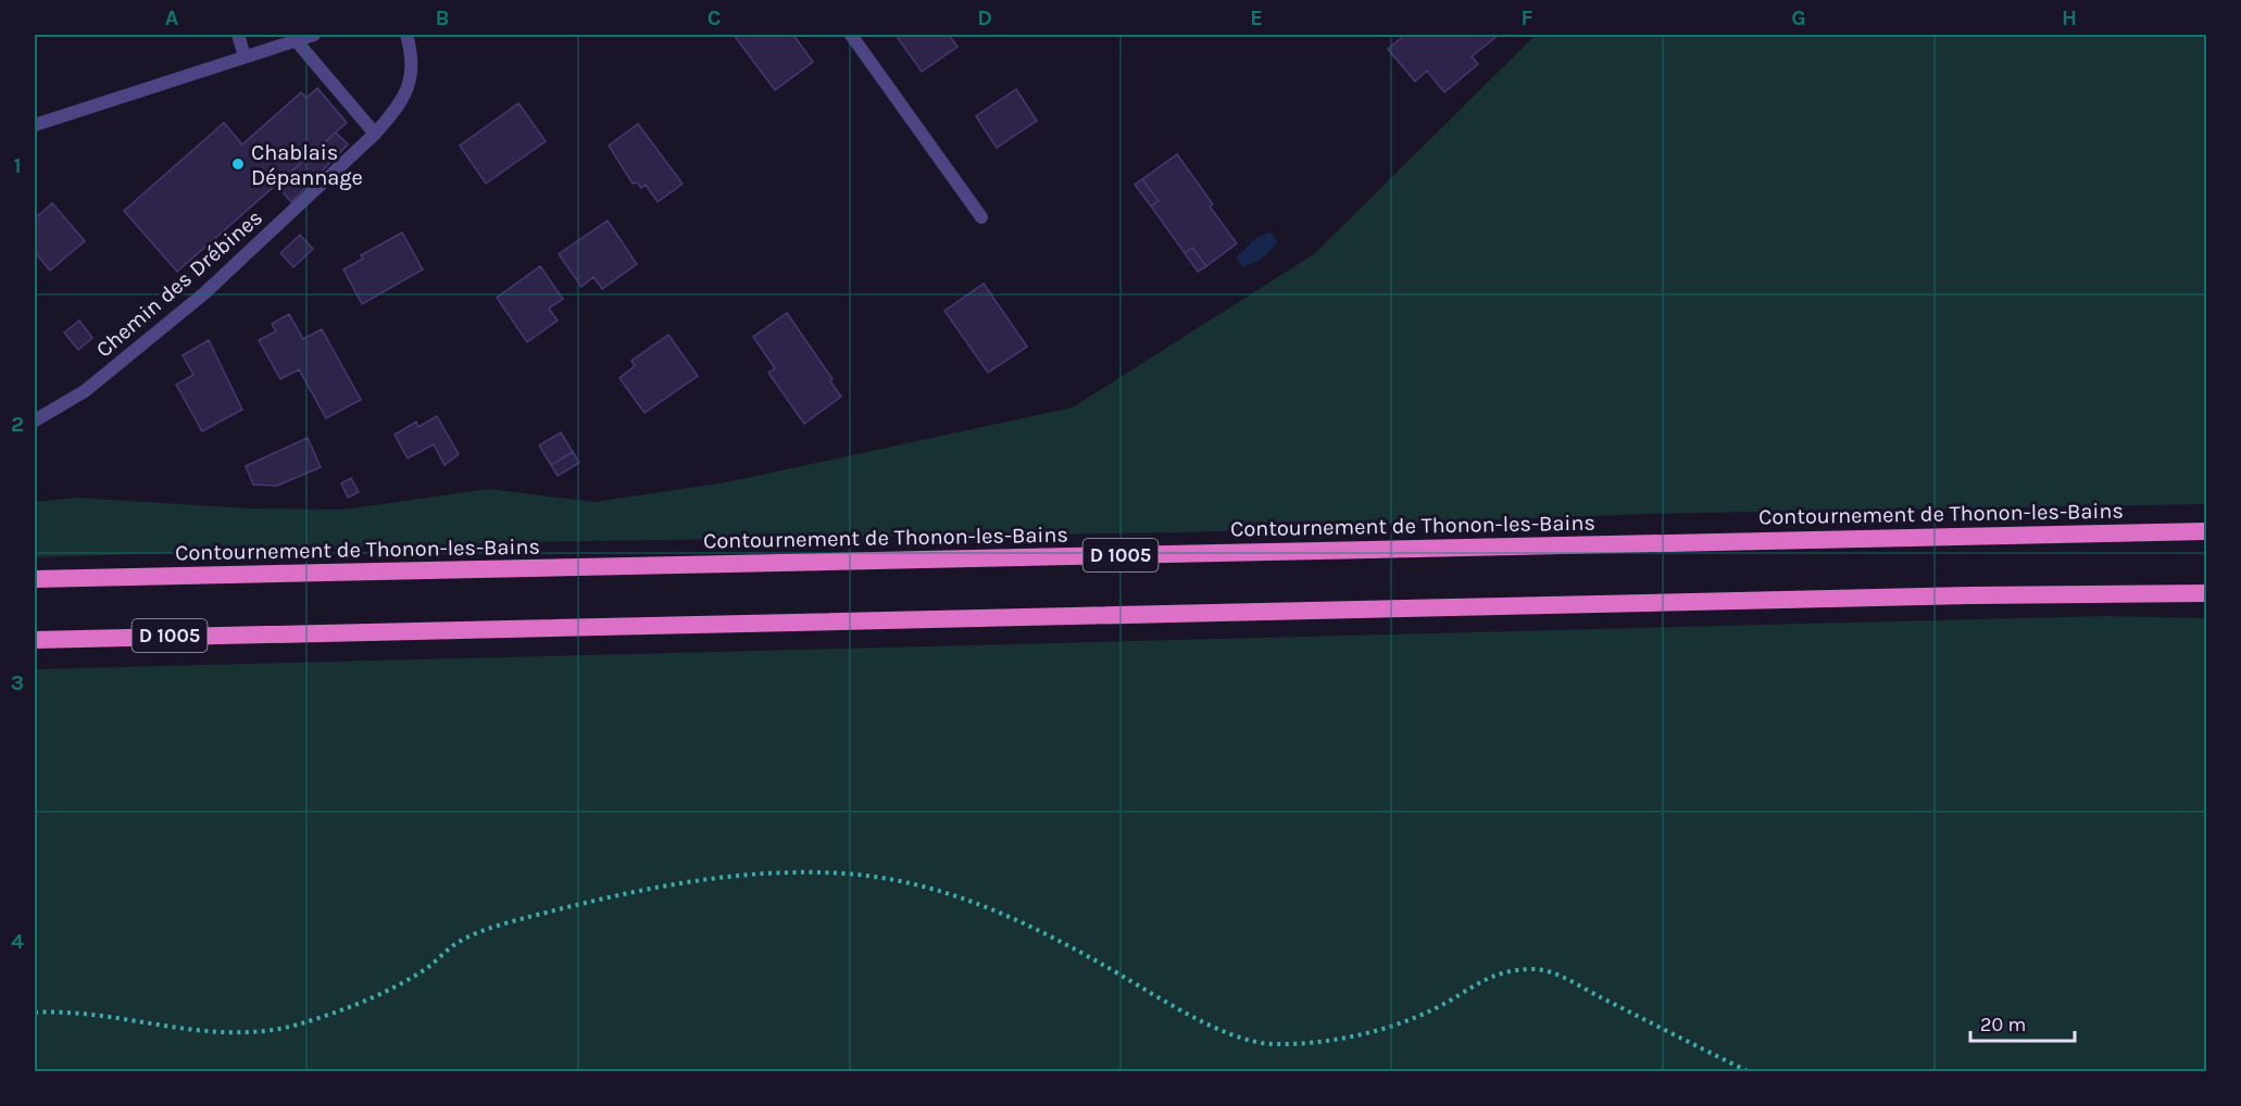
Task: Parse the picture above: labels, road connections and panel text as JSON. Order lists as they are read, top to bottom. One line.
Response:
{"streets":{"highway":["Contournement de Thonon-les-Bains","D 1005"],"street":["Chemin des Drébines"]},"places":["Chablais Dépannage"],"scale_bar":"20 m","grid":{"columns":["A","B","C","D","E","F","G","H"],"rows":["1","2","3","4"]}}
